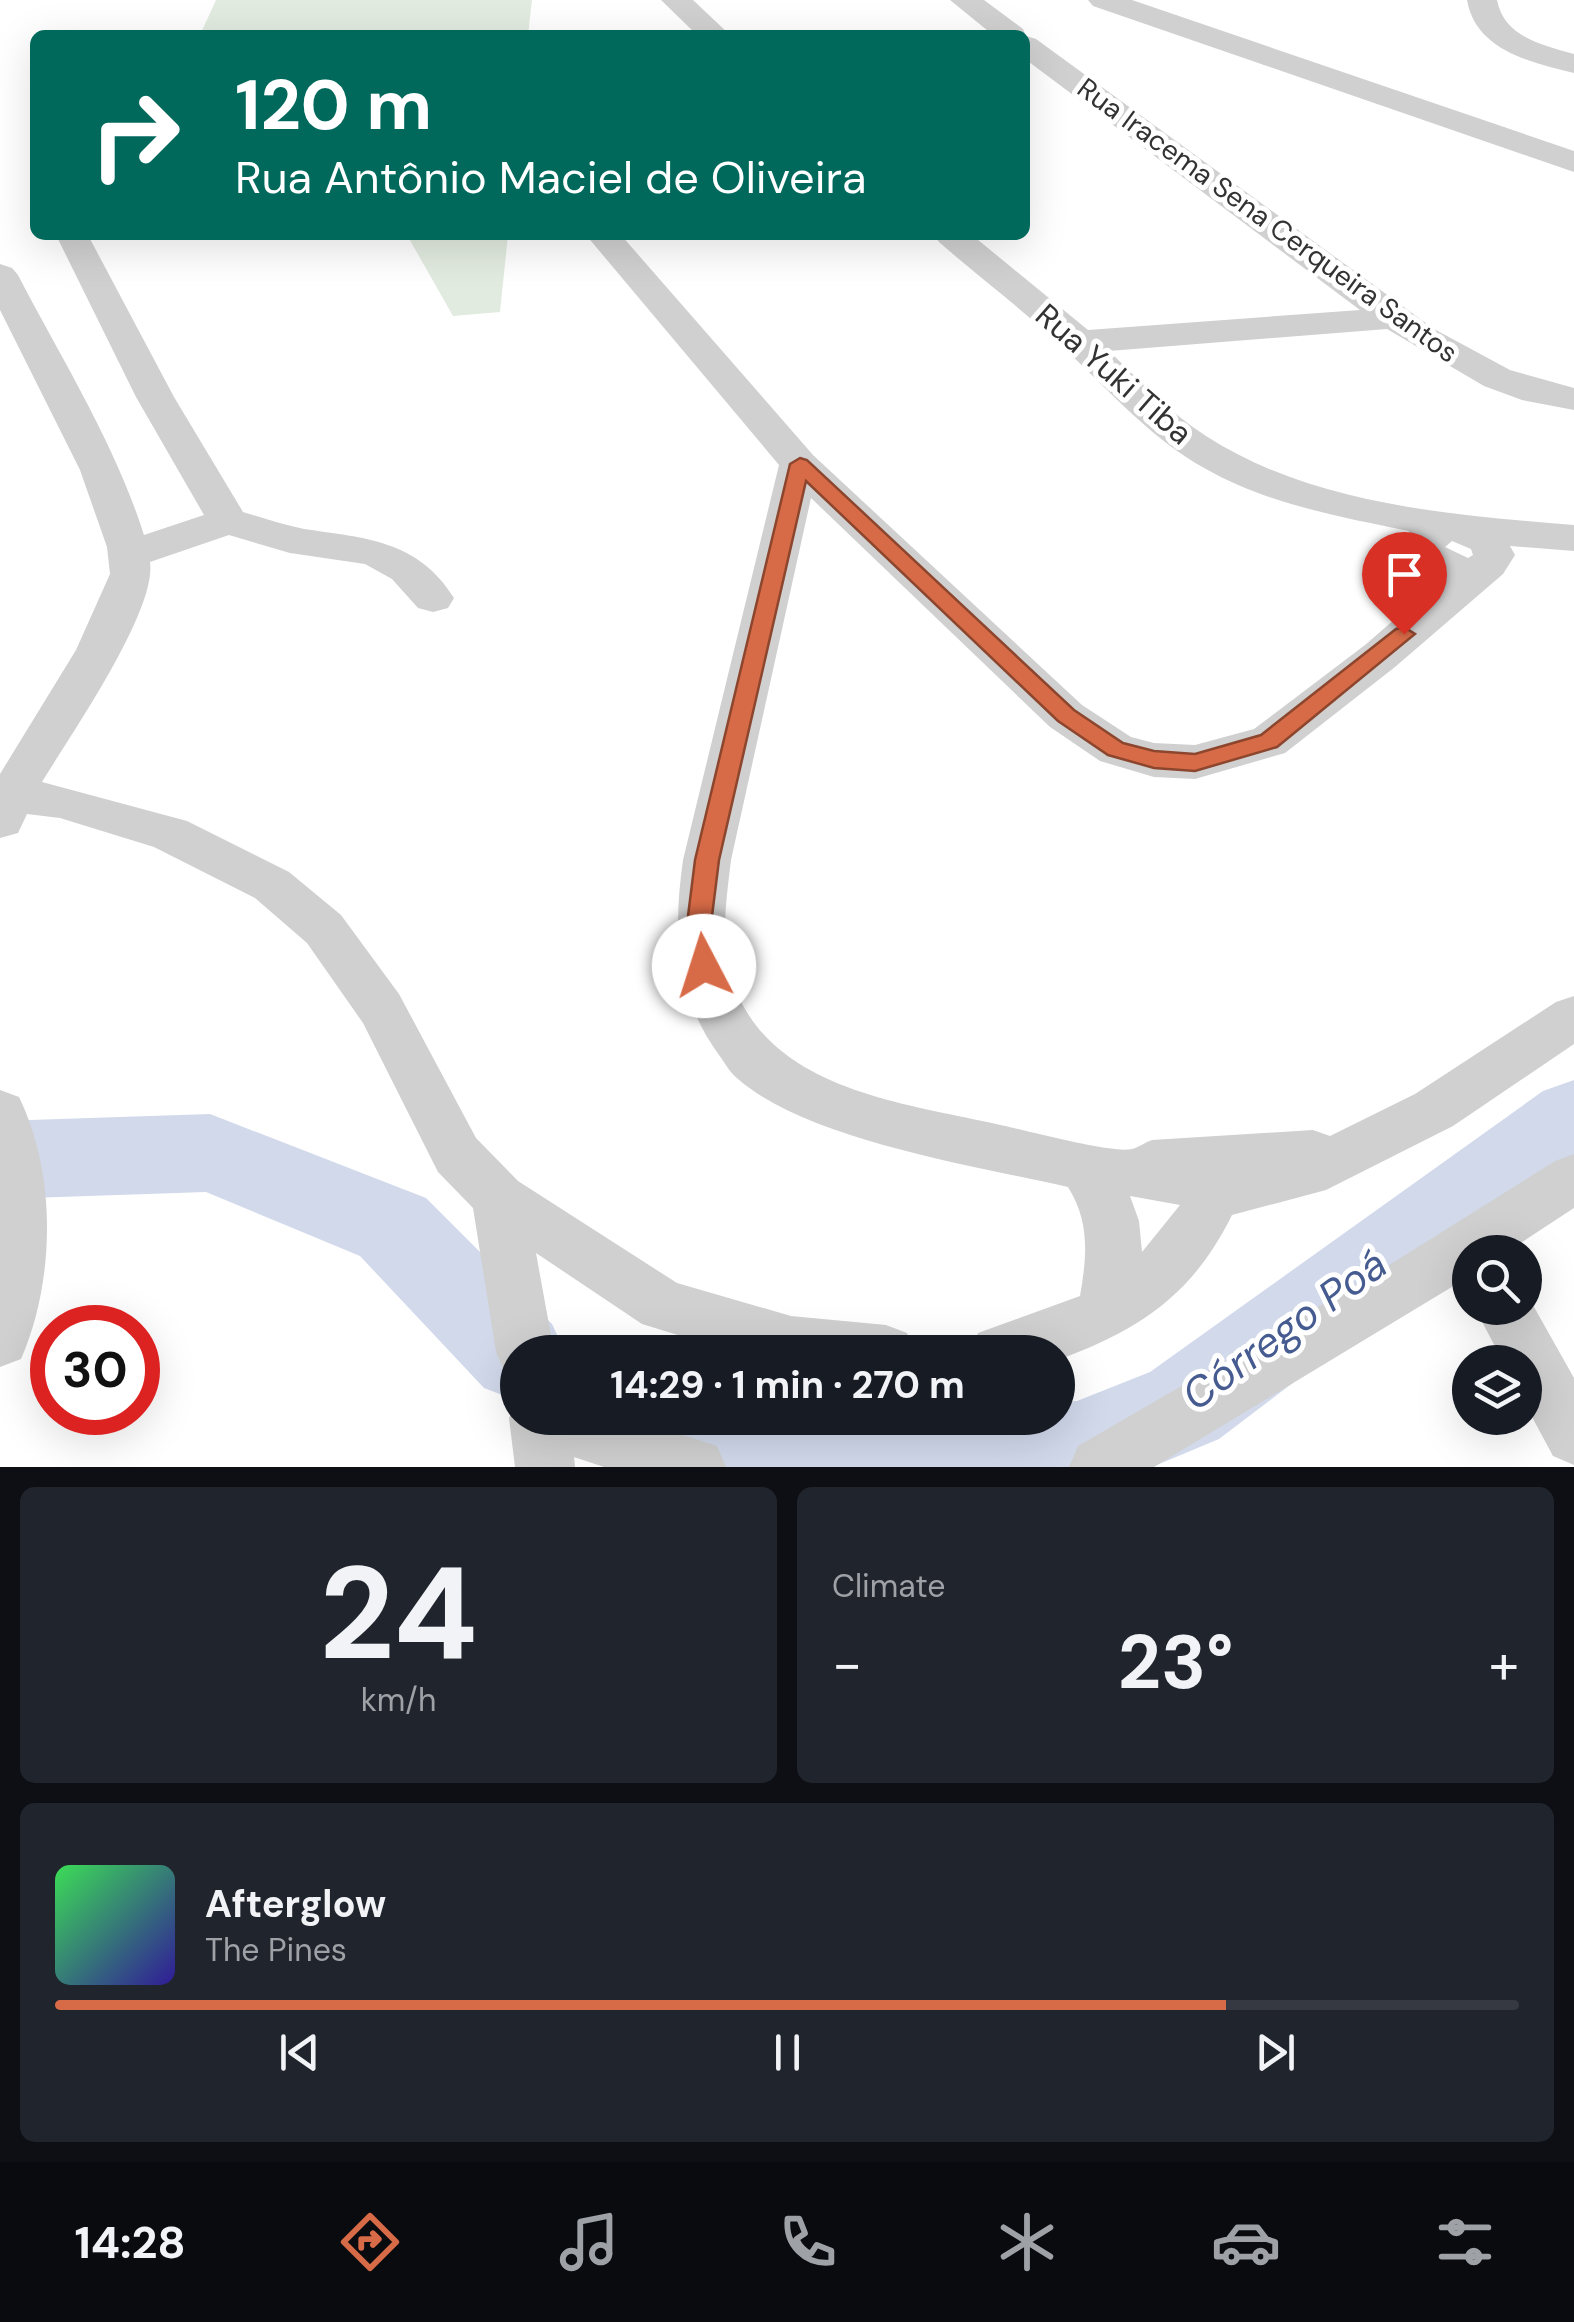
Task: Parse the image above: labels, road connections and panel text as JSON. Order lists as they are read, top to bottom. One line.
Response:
{"streets":{"street":["Rua Iracema Sena Cerqueira Santos","Rua Yuki Tiba"]},"water":["Córrego Poá"],"page":{"turn":["120 m","Rua Antônio Maciel de Oliveira"],"limit":"30","trip":"14:29 · 1 min · 270 m","tile":[["24","km/h"],"Climate"],"heat":["−","23°","+"],"song":["Afterglow","The Pines"],"tabs":"14:28"}}
